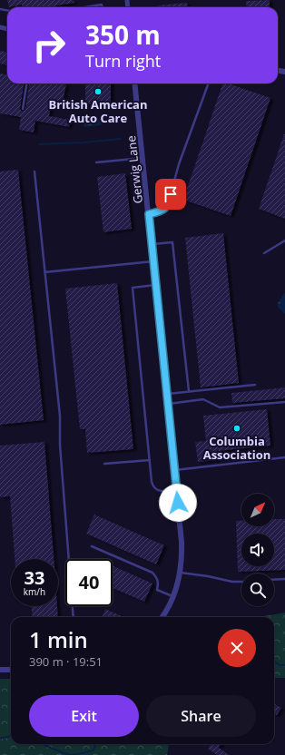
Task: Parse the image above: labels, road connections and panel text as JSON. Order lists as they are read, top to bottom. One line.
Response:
{"streets":{"street":["Gerwig Lane"]},"places":["British American Auto Care","Columbia Association"],"north":"top right","page":{"turn":["350 m","Turn right"],"speed":"33 km/h","limit":"40","heading":["1 min","390 m · 19:51"],"buttons":["Exit","Share"]}}
